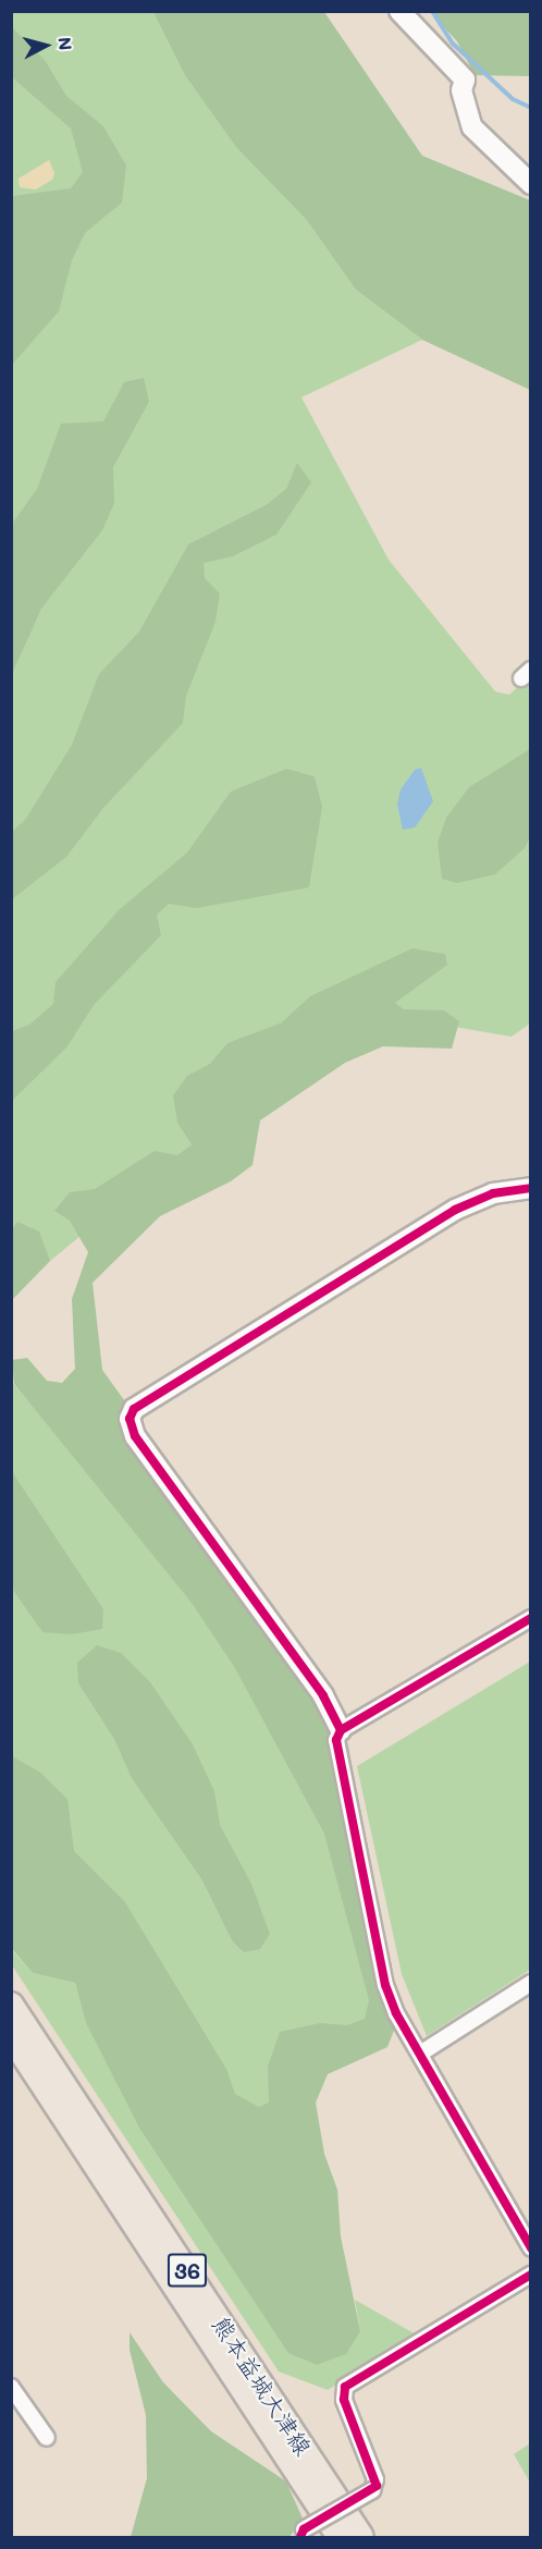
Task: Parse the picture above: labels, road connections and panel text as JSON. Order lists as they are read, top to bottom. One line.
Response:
{"streets":{"main road":["36","熊本益城大津線"]},"north":"right"}
